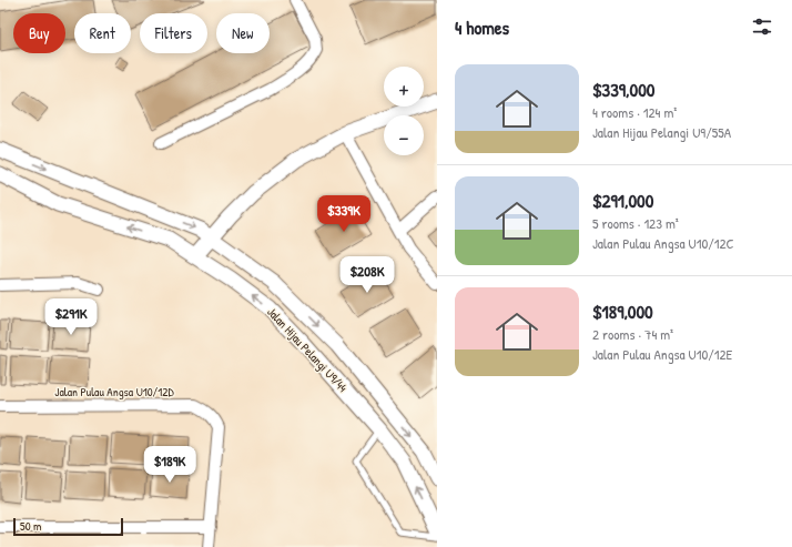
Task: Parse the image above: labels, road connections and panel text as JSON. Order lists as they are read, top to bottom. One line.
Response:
{"streets":{"street":["Jalan Hijau Pelangi U9/44","Jalan Pulau Angsa U10/12D"]},"scale_bar":"50 m","page":{"heading":"4 homes","chip":["Buy","Rent","Filters","New"],"list":[{"name":"$339,000","note":"4 rooms · 124 m² · Jalan Hijau Pelangi U9/55A"},{"name":"$291,000","note":"5 rooms · 123 m² · Jalan Pulau Angsa U10/12C"},{"name":"$189,000","note":"2 rooms · 74 m² · Jalan Pulau Angsa U10/12E"}],"map_buttons":["+","−"],"price":["$339K","$208K","$291K","$189K"],"scale":"50 m"}}
